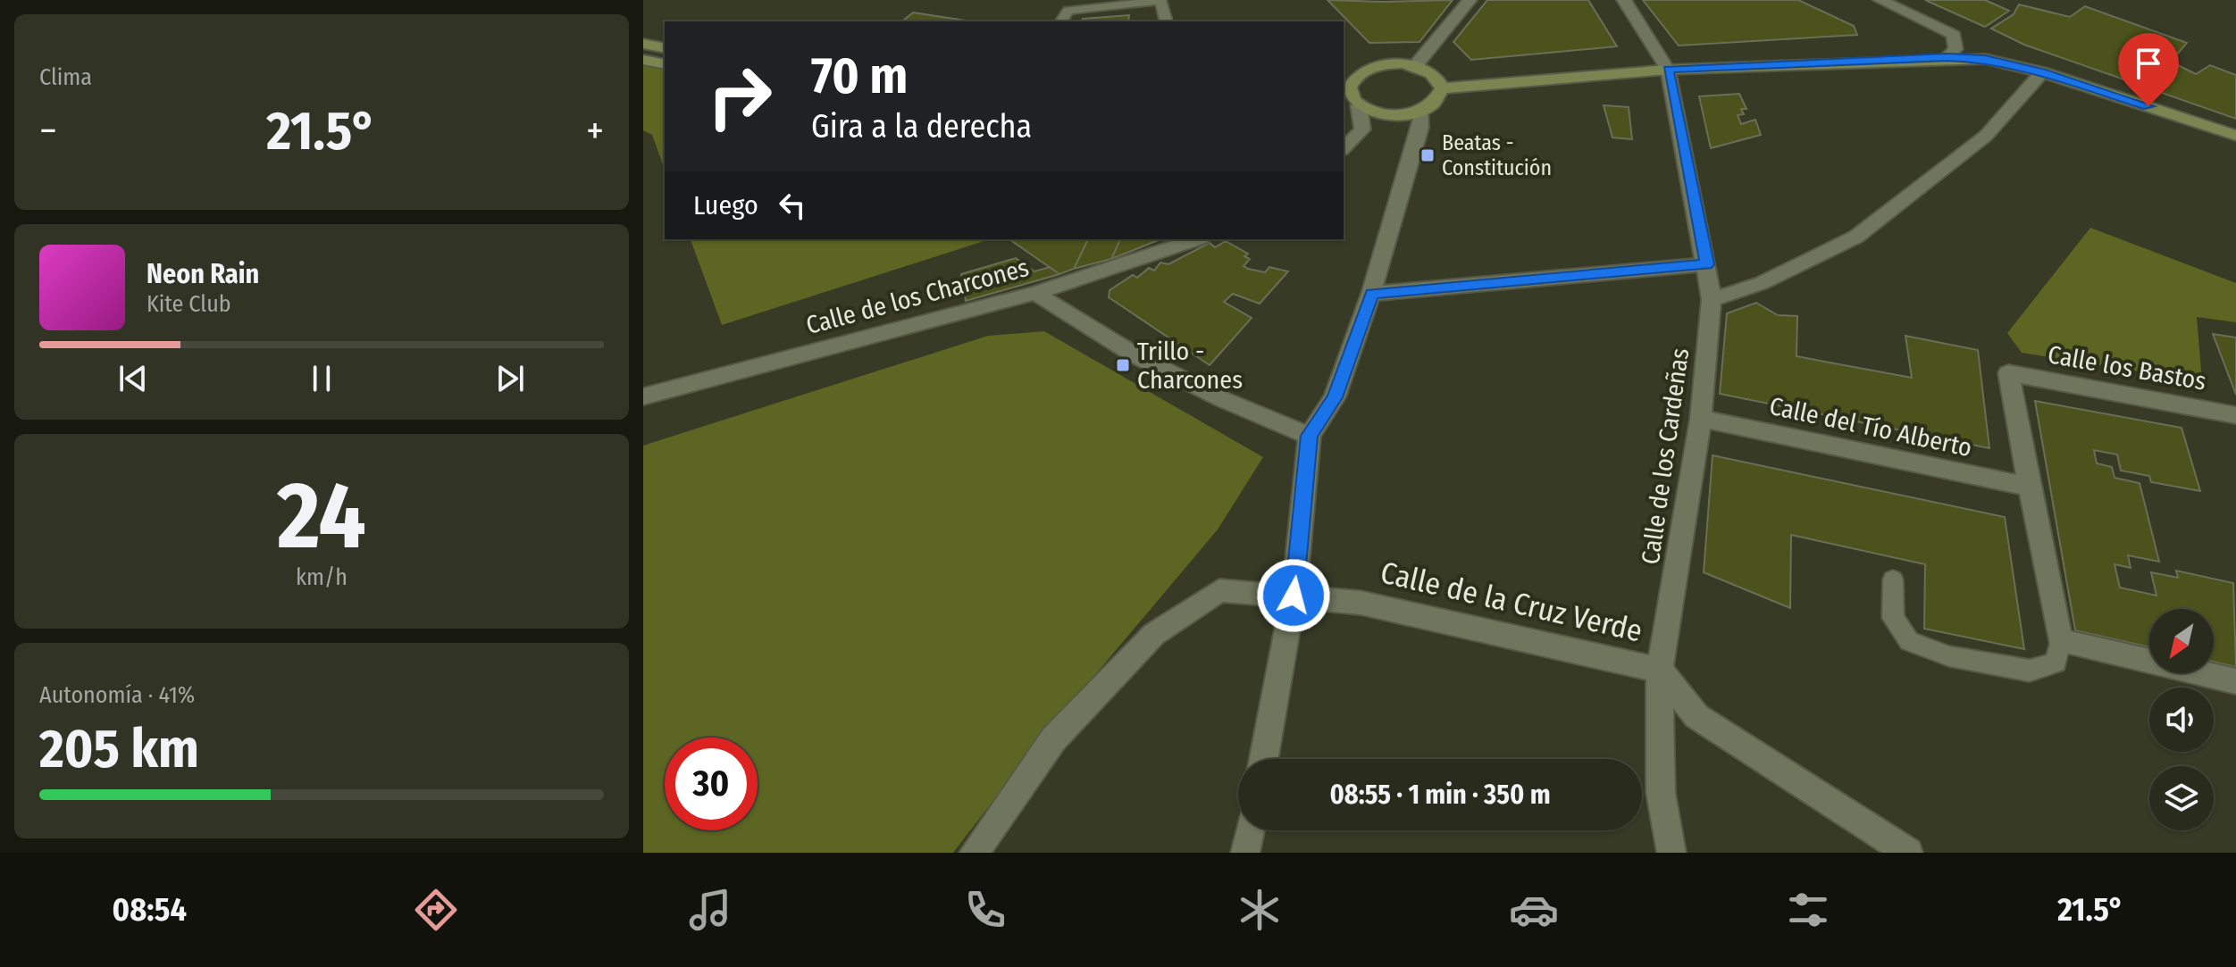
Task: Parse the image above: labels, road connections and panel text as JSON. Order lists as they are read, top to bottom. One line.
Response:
{"streets":{"street":["Calle de los Charcones","Calle los Bastos","Calle del Tío Alberto","Calle de los Cardeñas","Calle de la Cruz Verde"]},"crossings":[["Calle los Bastos","Calle del Tío Alberto"],["Calle del Tío Alberto","Calle de los Cardeñas"],["Calle de los Cardeñas","Calle de la Cruz Verde"]],"places":{"transit":["Beatas - Constitución","Trillo - Charcones"]},"north":"bottom left","page":{"tile":["Clima",["24","km/h"],["Autonomía · 41%","205 km"]],"turn":["70 m","Gira a la derecha"],"heat":["−","21.5°","+"],"then":"Luego","song":["Neon Rain","Kite Club"],"limit":"30","trip":"08:55 · 1 min · 350 m","tabs":["08:54","21.5°"]}}
